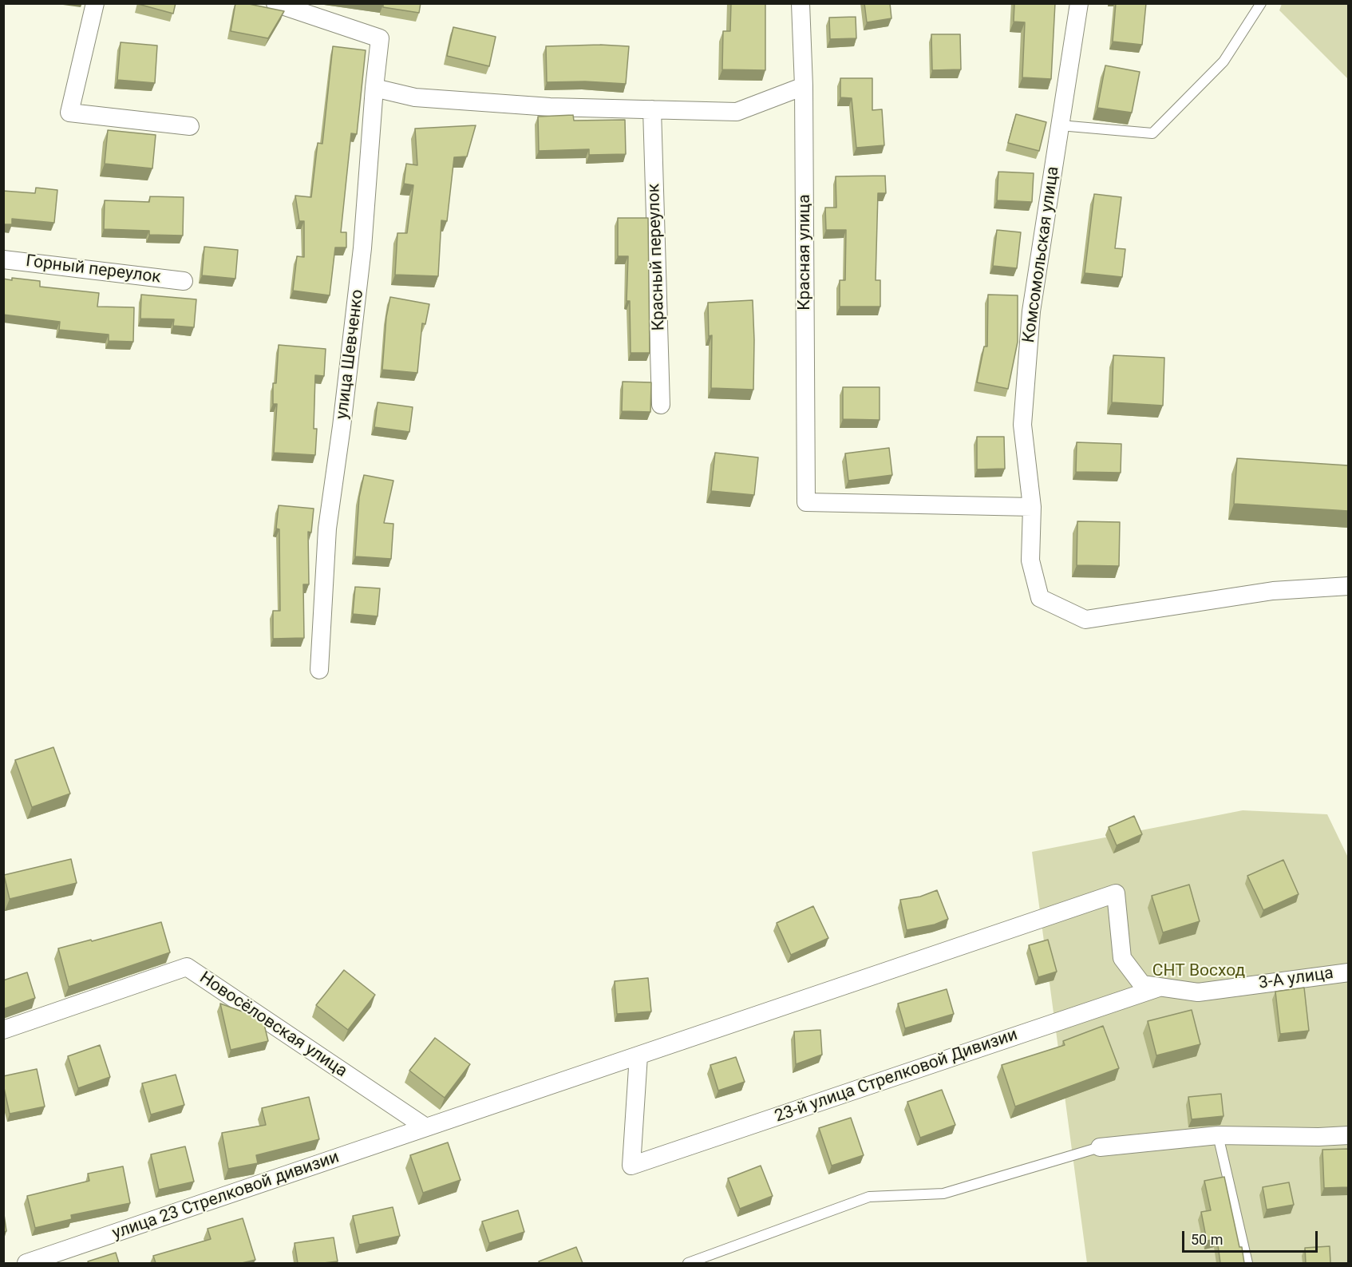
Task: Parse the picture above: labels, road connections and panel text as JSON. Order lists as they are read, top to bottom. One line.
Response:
{"streets":{"street":["Красная улица","Комсомольская улица","Красный переулок","Горный переулок","улица Шевченко","3-А улица","Новосёловская улица","23-й улица Стрелковой Дивизии","улица 23 Стрелковой дивизии"]},"crossings":[["Красная улица","Комсомольская улица"],["3-А улица","23-й улица Стрелковой Дивизии"],["3-А улица","улица 23 Стрелковой дивизии"],["Новосёловская улица","улица 23 Стрелковой дивизии"],["23-й улица Стрелковой Дивизии","улица 23 Стрелковой дивизии"]],"parks":["СНТ Восход"],"scale_bar":"50 m"}
